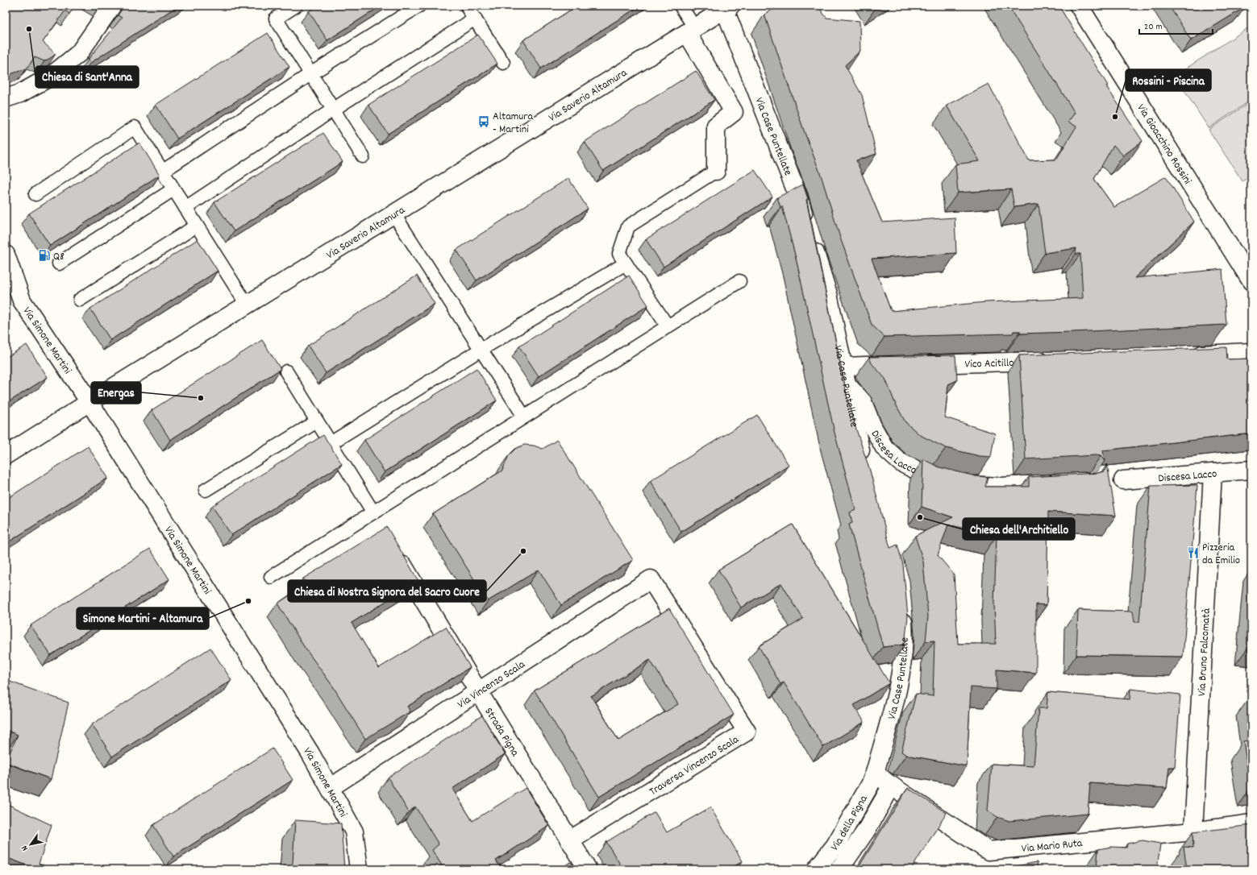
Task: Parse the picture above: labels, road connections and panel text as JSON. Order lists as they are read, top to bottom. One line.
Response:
{"streets":{"street":["Via Saverio Altamura","Via Case Puntellate","Via Gioacchino Rossini","Via Simone Martini","Vico Acitillo","Discesa Lacco","Via Bruno Falcomatà","Via Vincenzo Scala","Strada Pigna","Traversa Vincenzo Scala","Via della Pigna","Via Mario Ruta"]},"crossings":[["Via Saverio Altamura","Via Case Puntellate"],["Via Saverio Altamura","Via Simone Martini"],["Via Case Puntellate","Vico Acitillo"],["Via Case Puntellate","Discesa Lacco"],["Via Case Puntellate","Via della Pigna"],["Via Case Puntellate","Via Mario Ruta"],["Via Simone Martini","Via Vincenzo Scala"],["Discesa Lacco","Via Bruno Falcomatà"],["Via Bruno Falcomatà","Via Mario Ruta"],["Via Vincenzo Scala","Strada Pigna"],["Via Vincenzo Scala","Traversa Vincenzo Scala"],["Strada Pigna","Traversa Vincenzo Scala"],["Via della Pigna","Via Mario Ruta"]],"places":{"other":["Chiesa di Sant'Anna","Rossini - Piscina","Energas","Chiesa dell'Architiello","Chiesa di Nostra Signora del Sacro Cuore","Simone Martini - Altamura"],"bus stop":["Altamura - Martini"],"fuel station":["Q8"],"restaurant":["Pizzeria da Emilio"]},"scale_bar":"20 m","north":"bottom left"}
